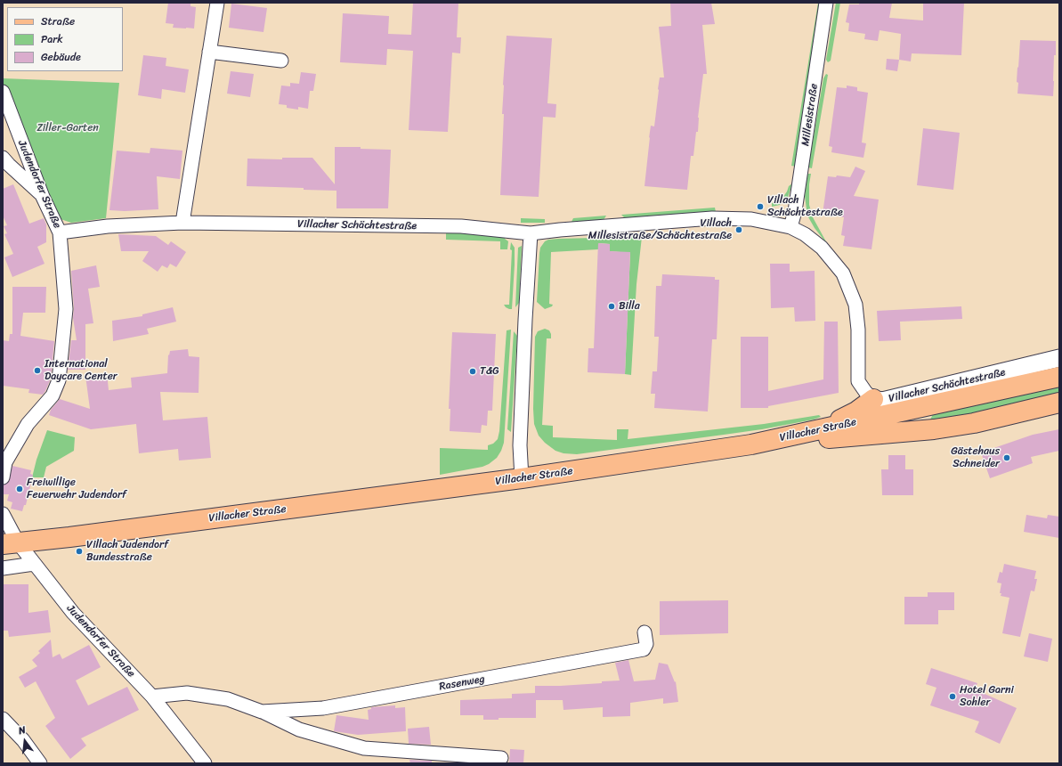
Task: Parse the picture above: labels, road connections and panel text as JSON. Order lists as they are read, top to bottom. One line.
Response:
{"streets":{"main road":["Villacher Straße"],"street":["Millesistraße","Judendorfer Straße","Villacher Schächtestraße","Rasenweg"]},"crossings":[["Millesistraße","Villacher Schächtestraße"],["Judendorfer Straße","Villacher Schächtestraße"],["Judendorfer Straße","Villacher Straße"],["Judendorfer Straße","Rasenweg"]],"parks":["Ziller-Garten"],"places":["Villach Schächtestraße","Villach Millesistraße/Schächtestraße","Billa","International Daycare Center","T&G","Gästehaus Schneider","Freiwillige Feuerwehr Judendorf","Villach Judendorf Bundesstraße","Hotel Garni Sohler"],"legend":["Straße","Park","Gebäude"],"north":"top"}
